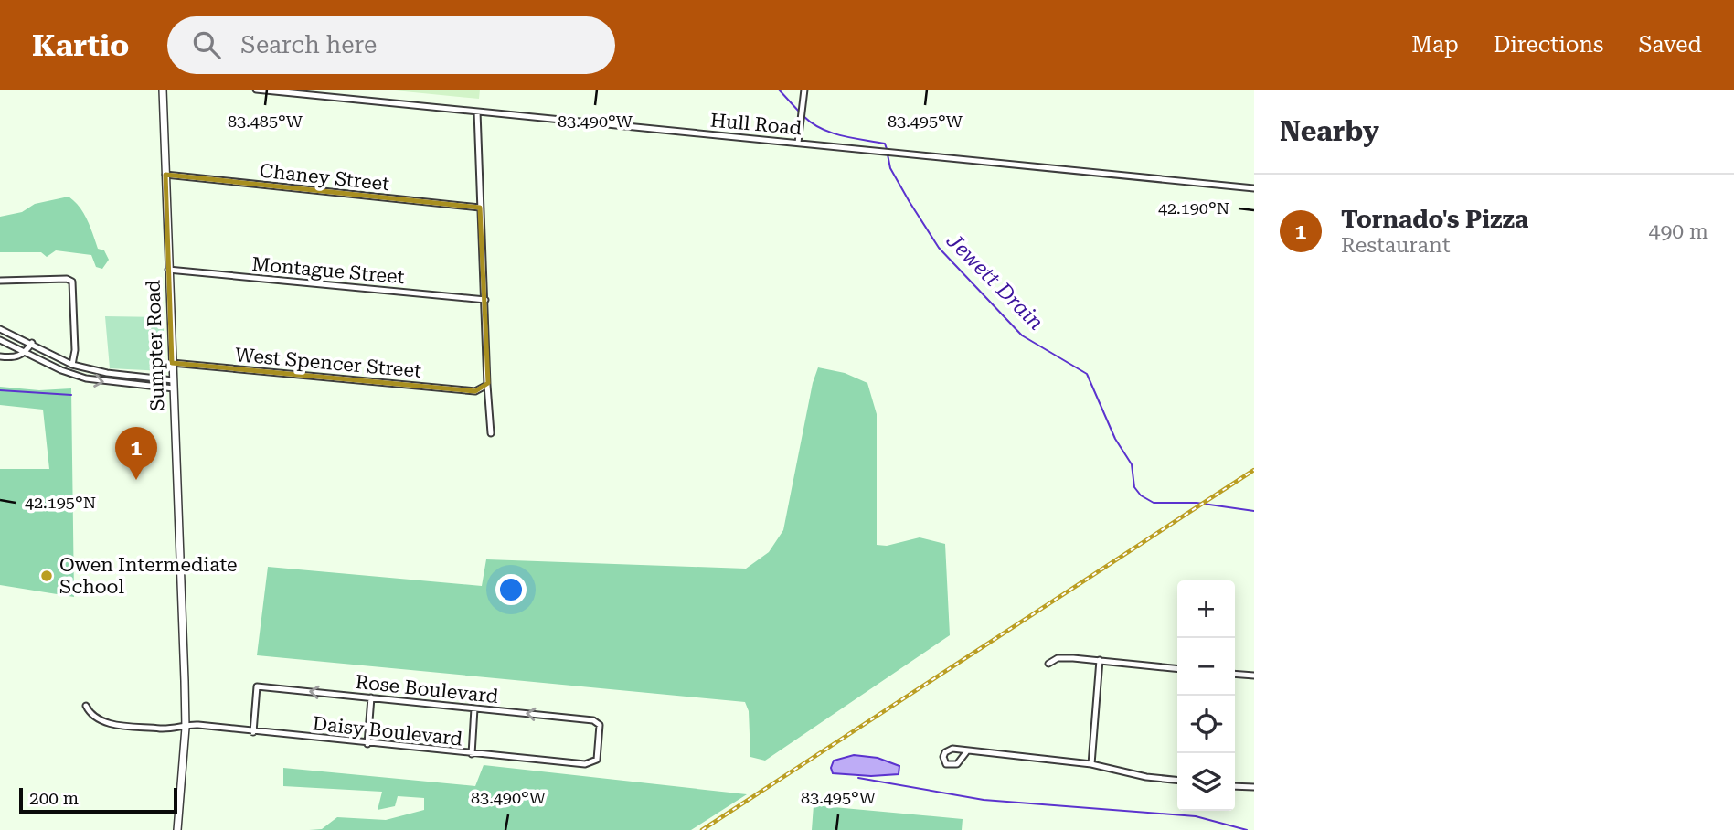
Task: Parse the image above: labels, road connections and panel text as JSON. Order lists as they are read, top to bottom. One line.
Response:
{"streets":{"street":["Hull Road","Chaney Street","Montague Street","Sumpter Road","West Spencer Street","Rose Boulevard","Daisy Boulevard"]},"crossings":[["Chaney Street","Sumpter Road"],["Montague Street","Sumpter Road"],["Sumpter Road","West Spencer Street"],["Sumpter Road","Daisy Boulevard"],["Rose Boulevard","Daisy Boulevard"]],"water":["Jewett Drain"],"places":["Owen Intermediate School"],"scale_bar":"200 m","page":{"header":"Kartio","search":"Search here","nav":["Map","Directions","Saved"],"heading":"Nearby","list":[{"mark":"1","name":"Tornado's Pizza","note":"Restaurant","value":"490 m"}],"pins":"1","map_buttons":["+","−"],"scale":"200 m"},"coordinates":["83.485°W","83.490°W","83.495°W","42.190°N","42.195°N"]}
